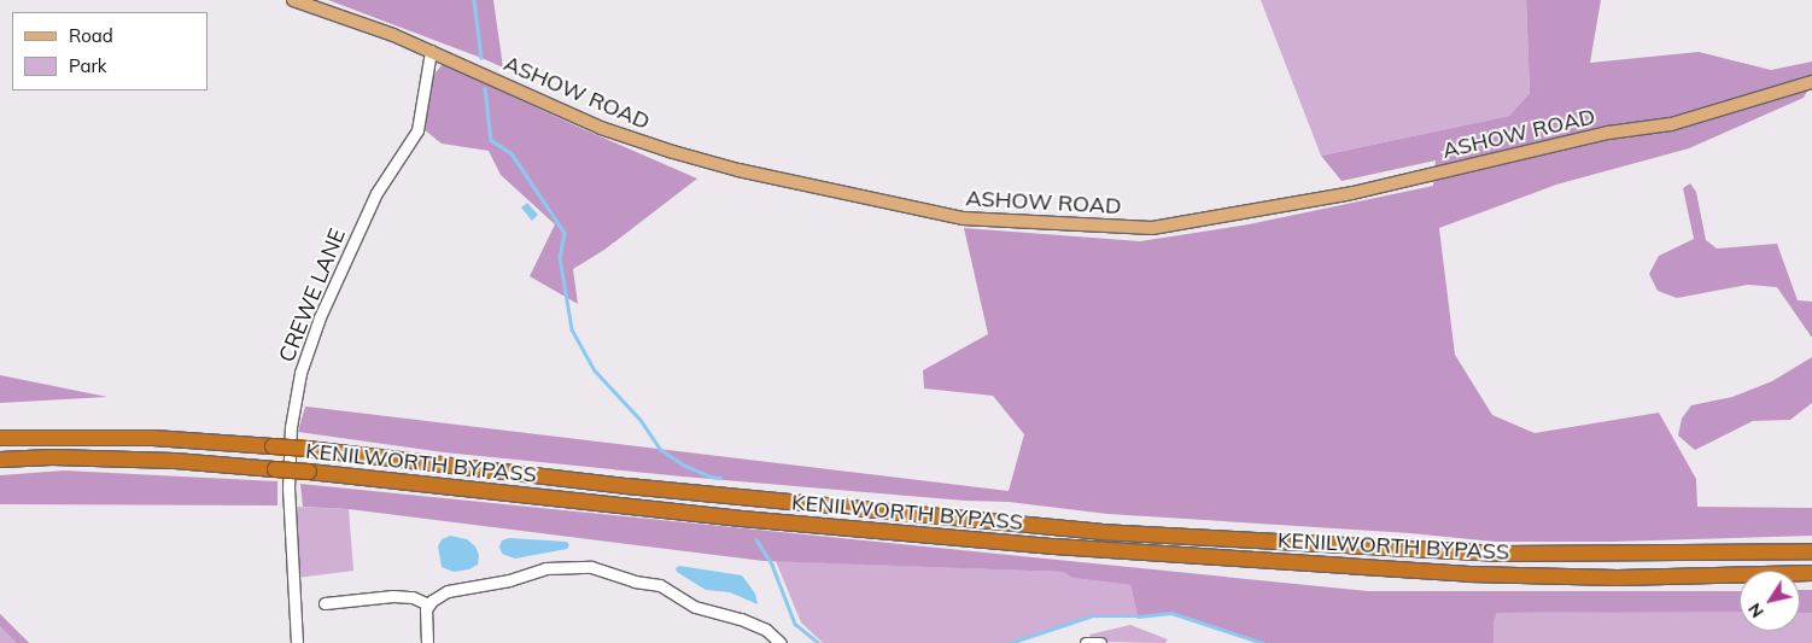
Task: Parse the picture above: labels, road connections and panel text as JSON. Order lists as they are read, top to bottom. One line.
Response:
{"streets":{"highway":["KENILWORTH BYPASS"],"main road":["ASHOW ROAD"],"street":["CREWE LANE"]},"crossings":[["ASHOW ROAD","CREWE LANE"]],"legend":["Road","Park"],"north":"bottom left"}
